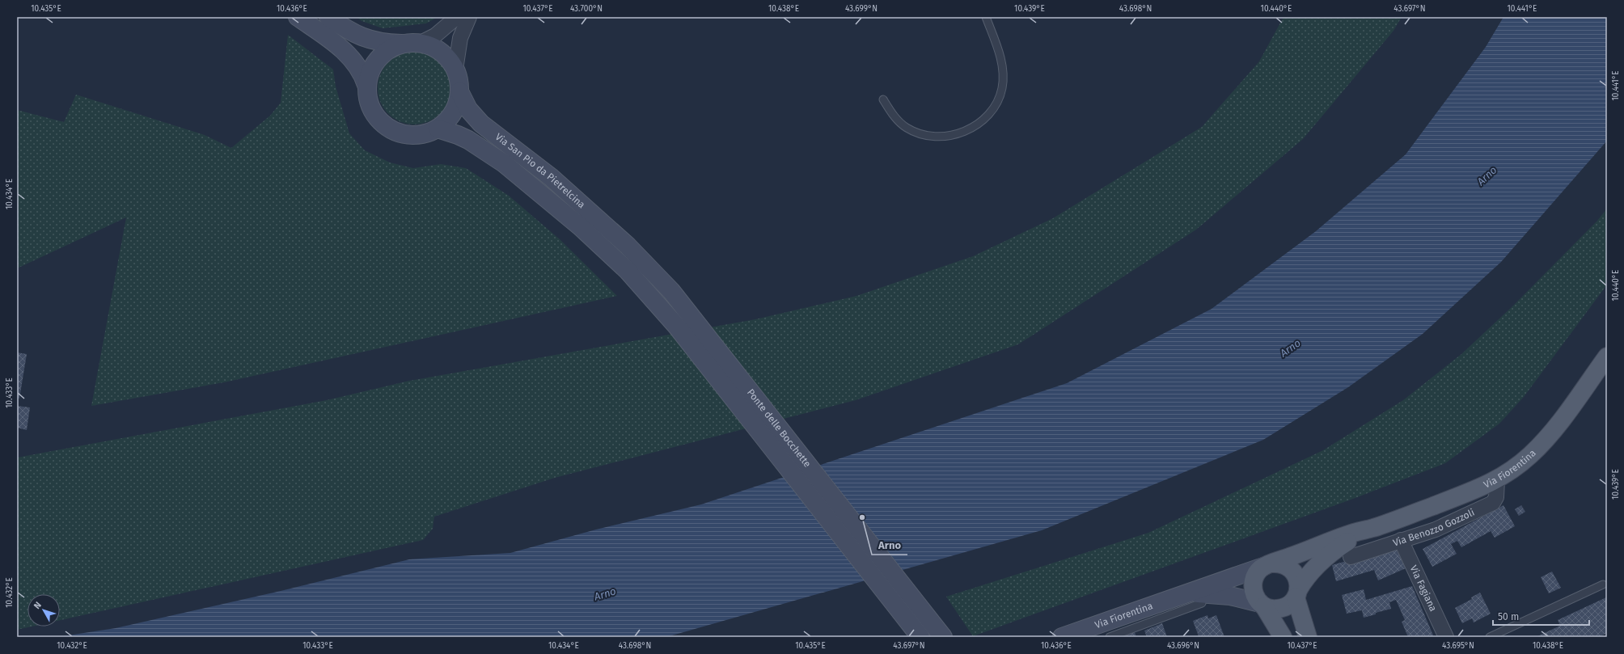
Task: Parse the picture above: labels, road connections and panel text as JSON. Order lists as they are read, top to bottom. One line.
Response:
{"streets":{"main road":["Via San Pio da Pietrelcina","Ponte delle Bocchette","Via Fiorentina"],"street":["Via Benozzo Gozzoli","Via Fagiana"]},"crossings":[["Via San Pio da Pietrelcina","Ponte delle Bocchette"],["Via Fiorentina","Via Benozzo Gozzoli"],["Via Benozzo Gozzoli","Via Fagiana"]],"water":["Arno"],"places":["Arno"],"scale_bar":"50 m","north":"top left","coordinates":["10.435°E","10.436°E","10.437°E","43.700°N","10.438°E","43.699°N","10.439°E","43.698°N","10.440°E","43.697°N","10.441°E","10.434°E","10.433°E","10.432°E","43.696°N","43.695°N"]}
